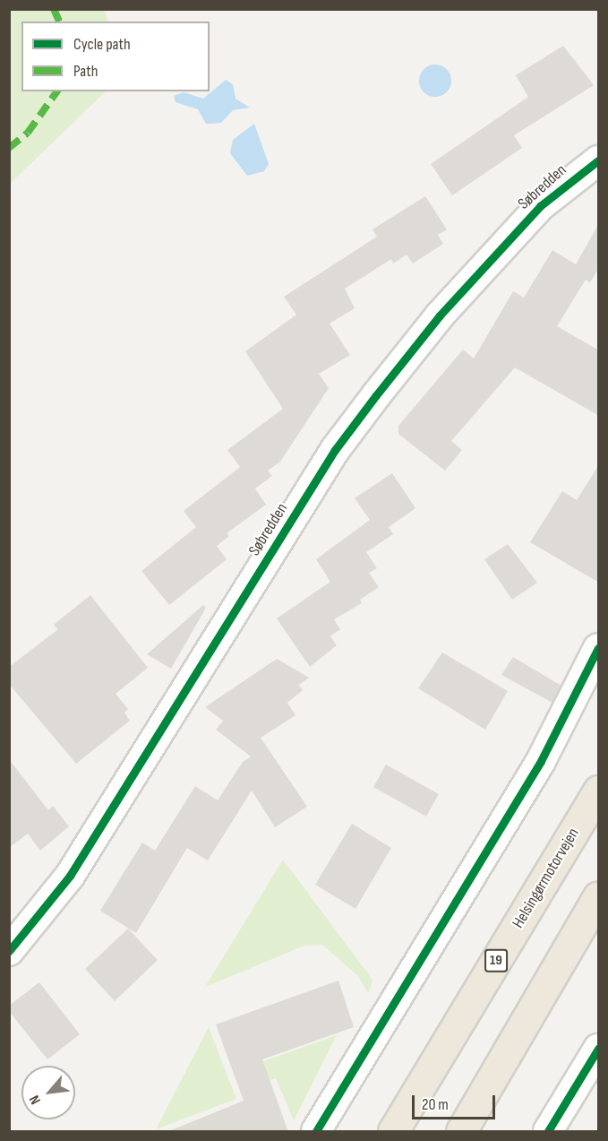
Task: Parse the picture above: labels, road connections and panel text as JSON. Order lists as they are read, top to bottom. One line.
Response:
{"streets":{"highway":["Helsingørmotorvejen","19"],"street":["Søbredden"]},"legend":["Cycle path","Path"],"scale_bar":"20 m","north":"bottom left"}
